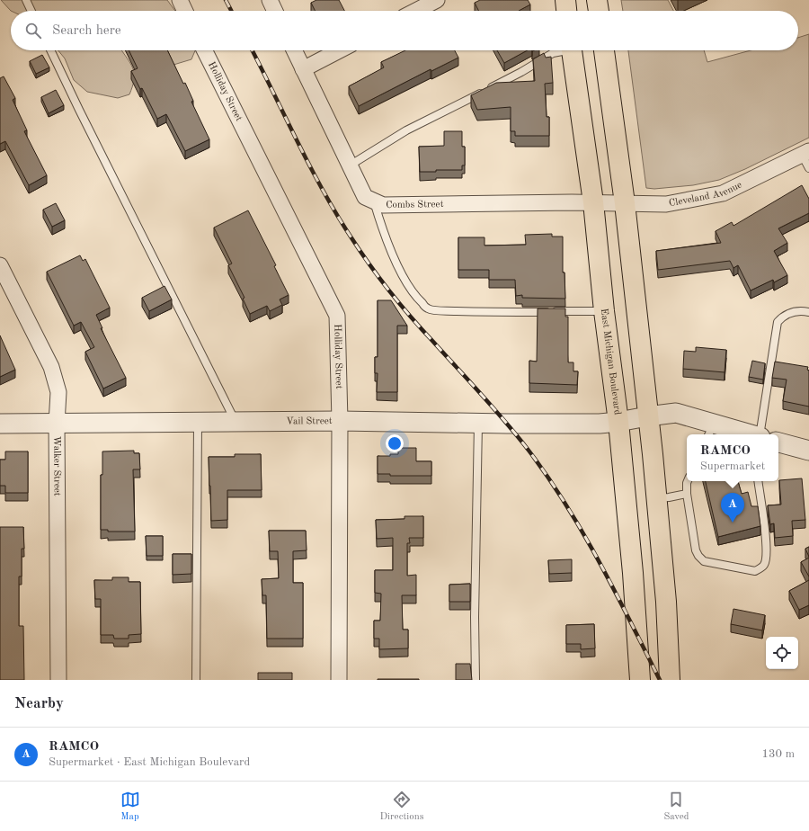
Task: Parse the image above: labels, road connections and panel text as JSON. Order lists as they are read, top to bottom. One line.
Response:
{"streets":{"main road":["East Michigan Boulevard"],"street":["Holliday Street","Cleveland Avenue","Combs Street","Vail Street","Walker Street"]},"crossings":[["Holliday Street","Vail Street"],["Cleveland Avenue","Combs Street"],["Cleveland Avenue","East Michigan Boulevard"],["Combs Street","East Michigan Boulevard"],["East Michigan Boulevard","Vail Street"],["Vail Street","Walker Street"]],"page":{"search":"Search here","popup":["RAMCO","Supermarket"],"pins":"A","heading":"Nearby","list":[{"mark":"A","name":"RAMCO","note":"Supermarket · East Michigan Boulevard","value":"130 m"}],"nav":["Map","Directions","Saved"]}}
